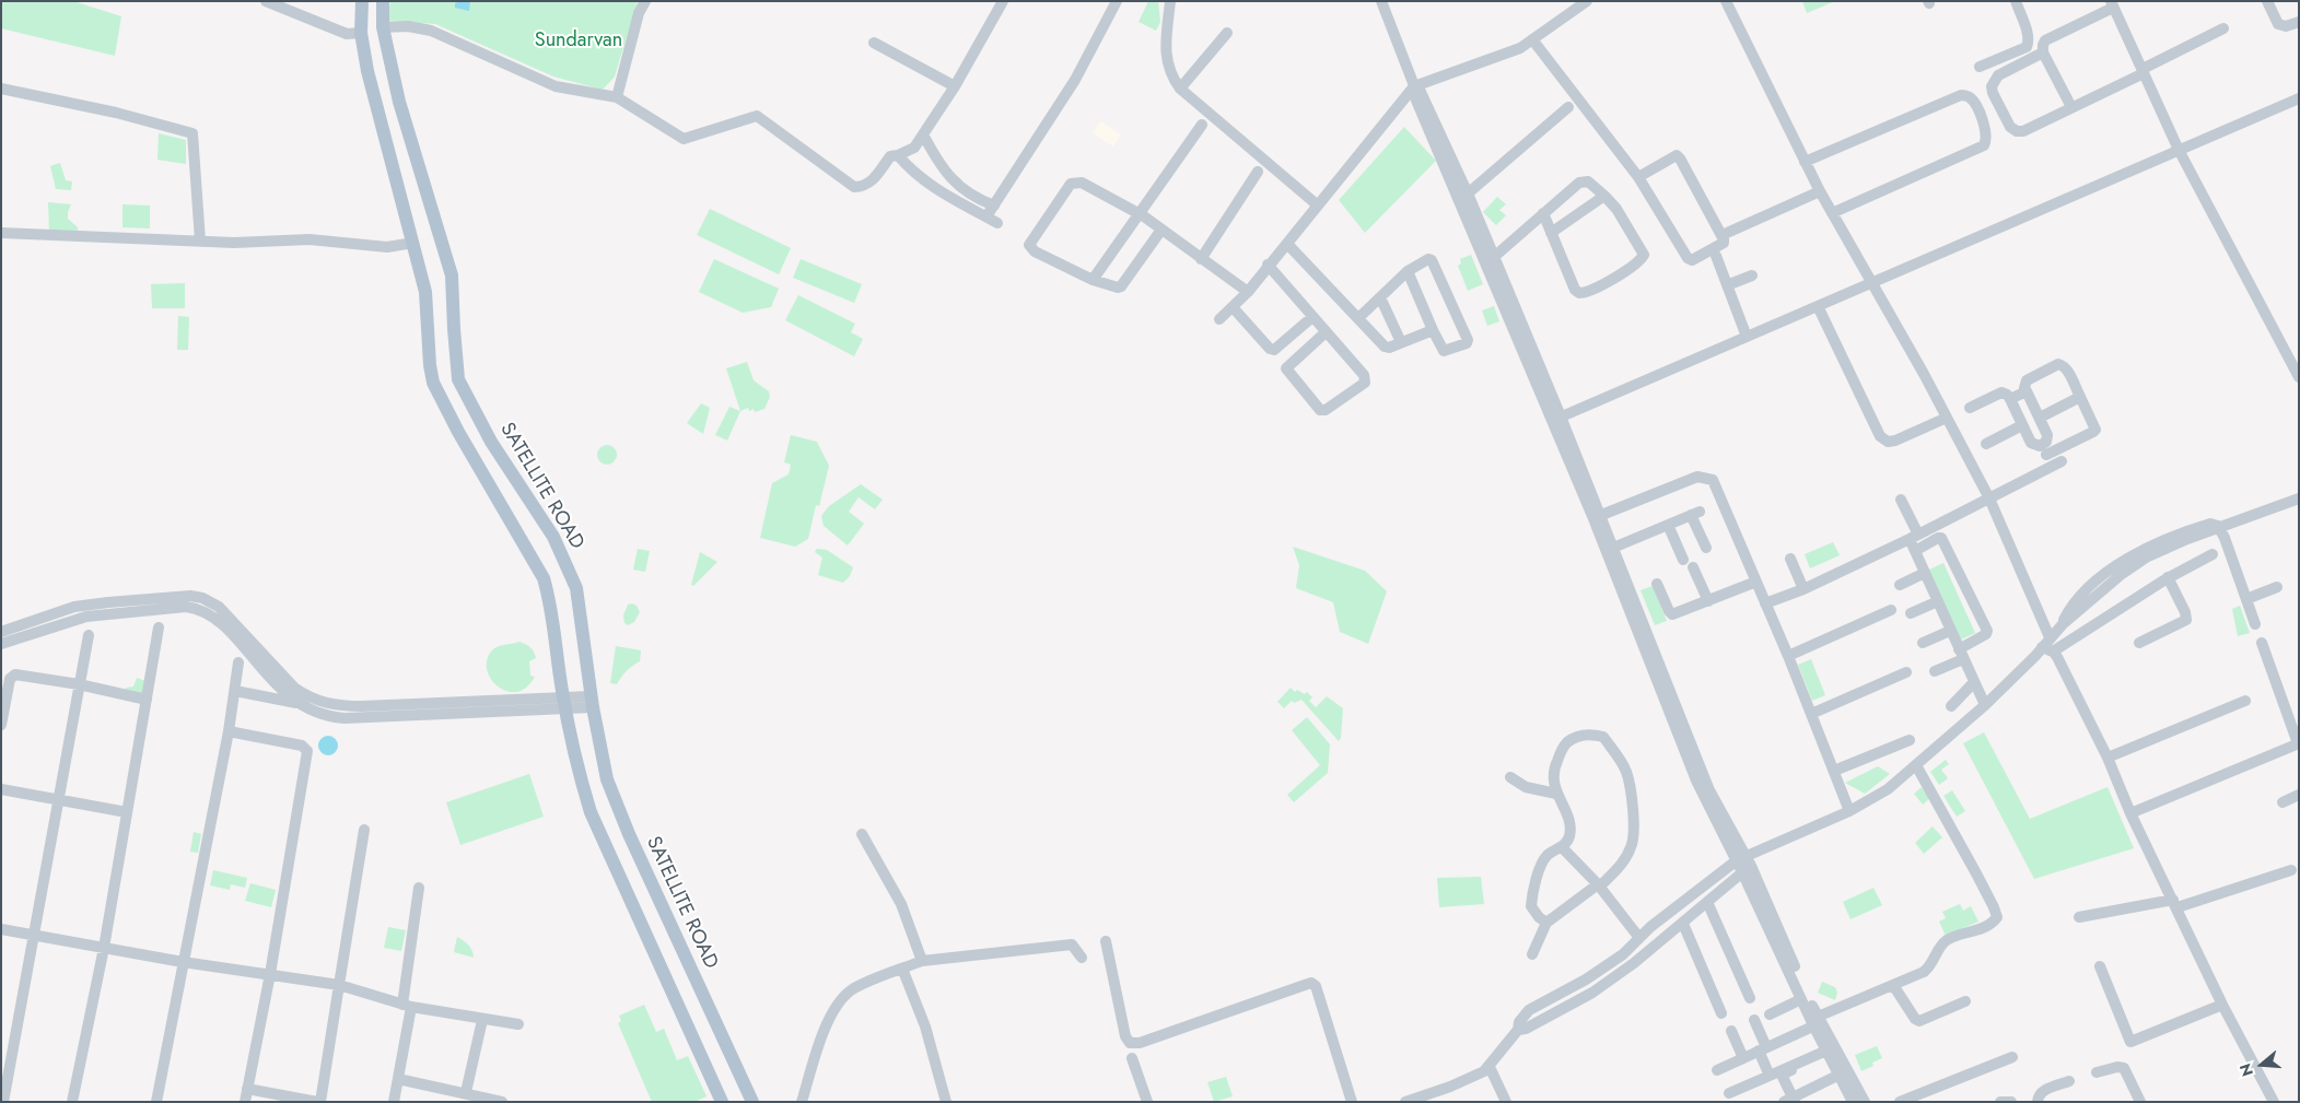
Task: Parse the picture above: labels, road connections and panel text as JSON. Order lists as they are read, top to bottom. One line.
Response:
{"streets":{"main road":["SATELLITE ROAD"]},"parks":["Sundarvan"],"north":"left"}
